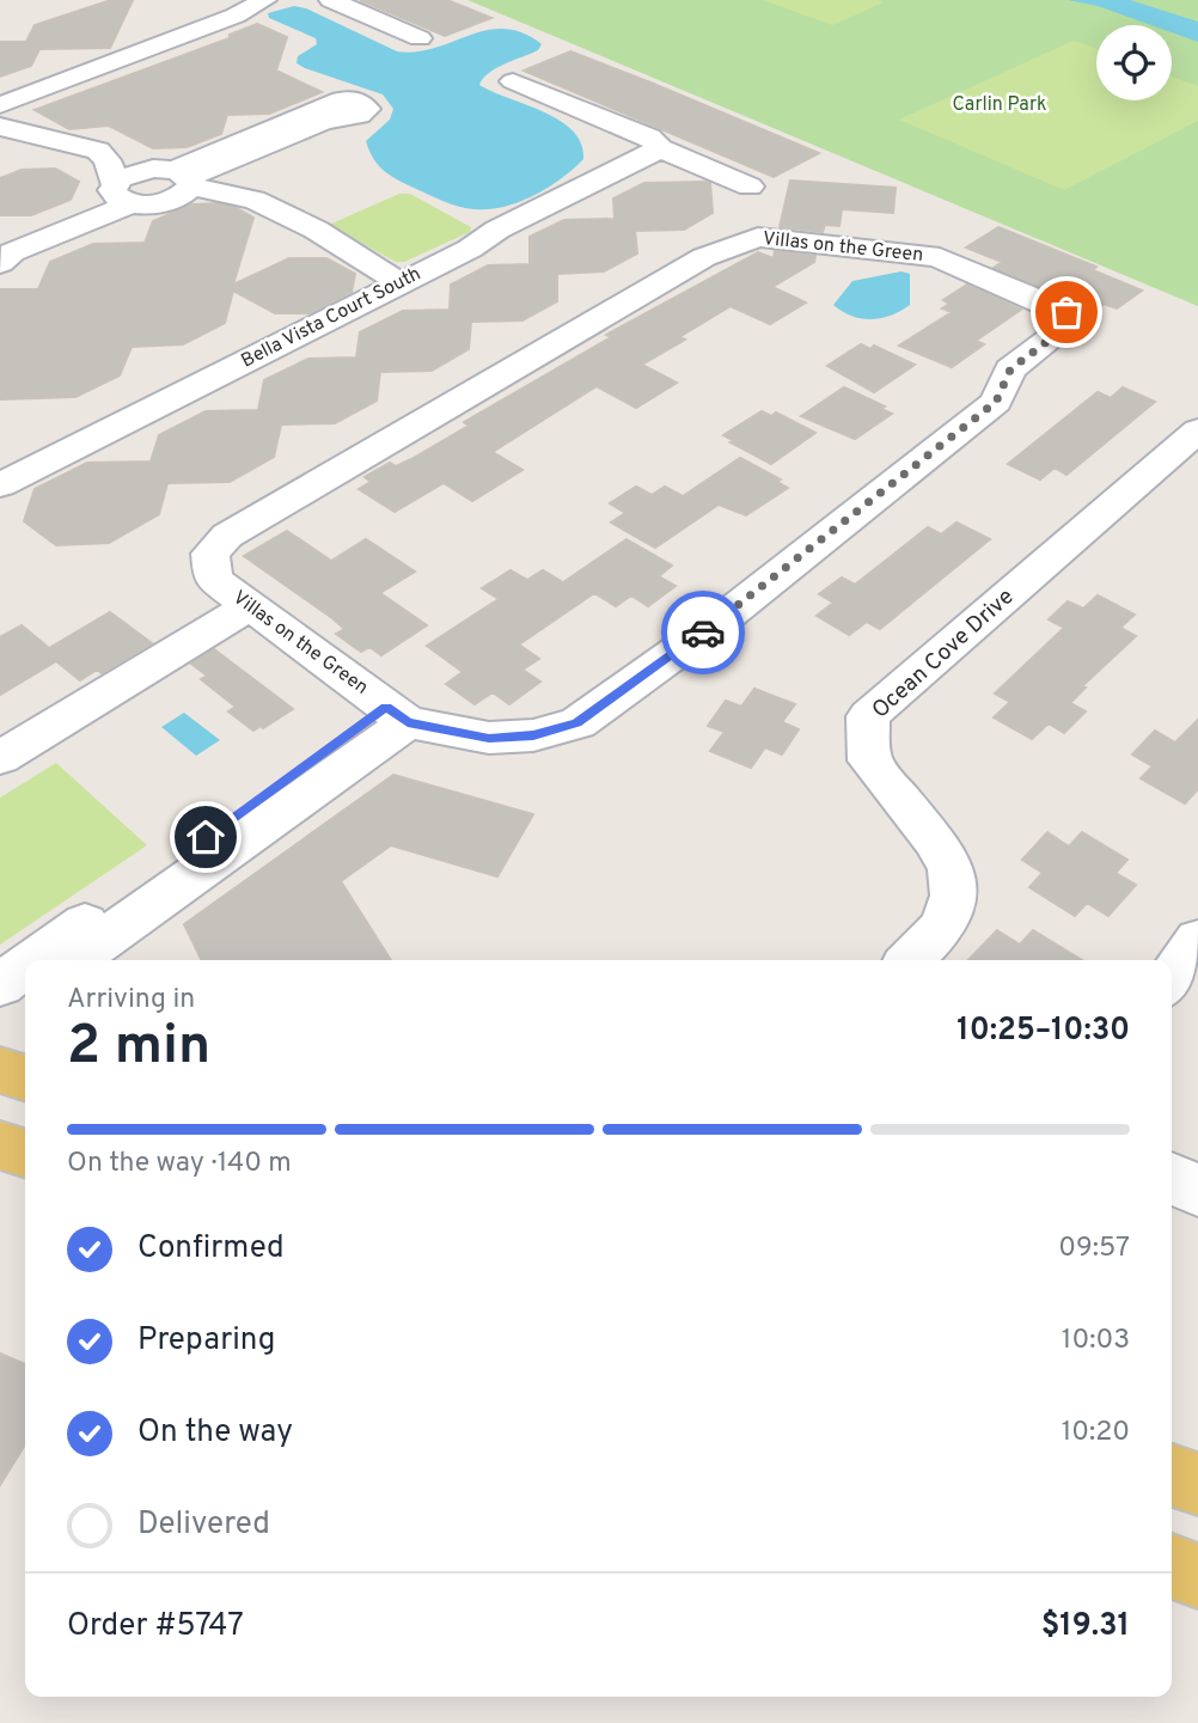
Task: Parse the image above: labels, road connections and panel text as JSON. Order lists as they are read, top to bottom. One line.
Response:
{"streets":{"street":["Villas on the Green","Bella Vista Court South","Ocean Cove Drive"]},"parks":["Carlin Park"],"page":{"heading":["2 min","Arriving in","10:25–10:30"],"panel":["Order #5747","$19.31"],"bar":"On the way · 140 m","list":[["Confirmed","09:57"],["Preparing","10:03"],["On the way","10:20"],"Delivered"]}}
